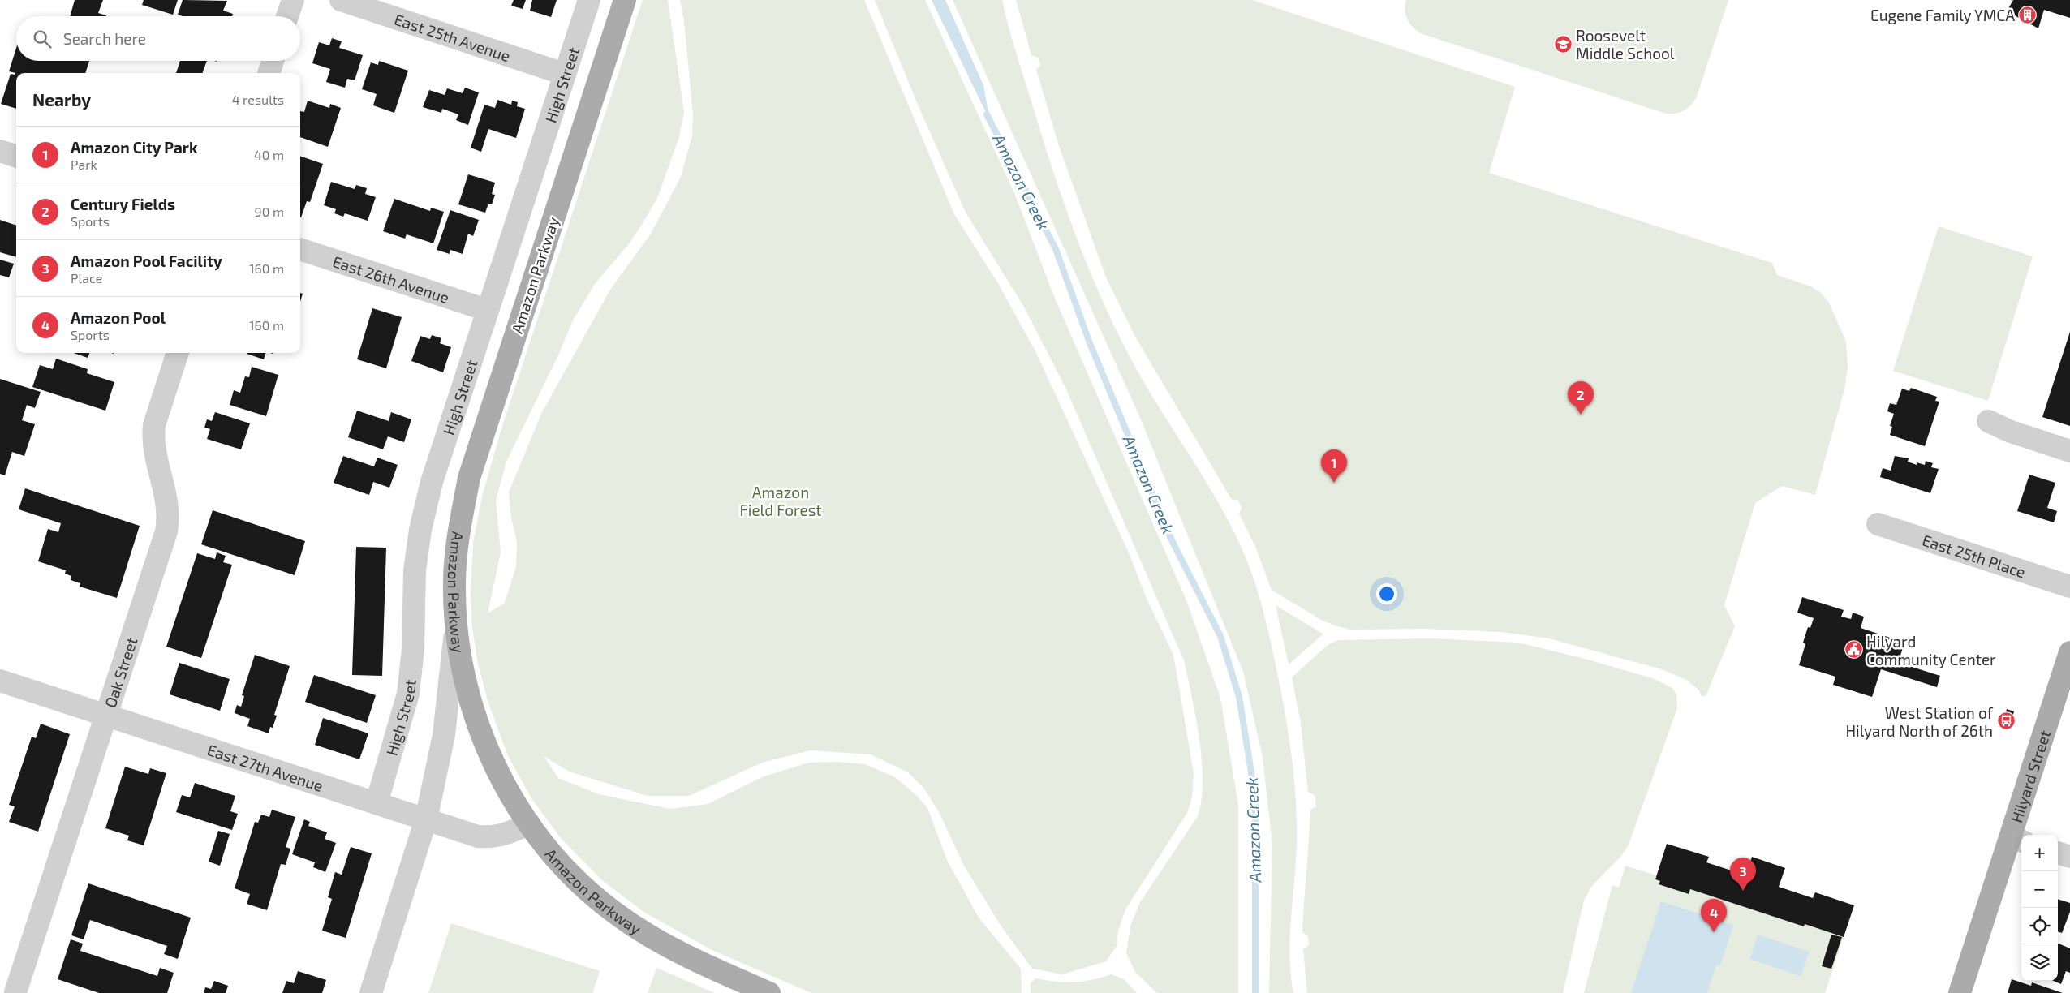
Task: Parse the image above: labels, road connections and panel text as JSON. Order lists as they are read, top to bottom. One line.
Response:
{"streets":{"main road":["Amazon Parkway","Hilyard Street"],"street":["East 25th Avenue","High Street","East 26th Avenue","East 25th Place","Oak Street","East 27th Avenue"]},"crossings":[["East 25th Avenue","High Street"],["High Street","East 26th Avenue"],["High Street","East 27th Avenue"],["Amazon Parkway","East 27th Avenue"],["Oak Street","East 27th Avenue"]],"water":["Amazon Creek"],"parks":["Amazon Field Forest"],"places":{"building":["Eugene Family YMCA"],"school or university":["Roosevelt Middle School"],"public building":["Hilyard Community Center"],"bus stop":["West Station of Hilyard North of 26th"]},"page":{"search":"Search here","heading":["Nearby","4 results"],"list":[{"mark":"1","name":"Amazon City Park","note":"Park","value":"40 m"},{"mark":"2","name":"Century Fields","note":"Sports","value":"90 m"},{"mark":"3","name":"Amazon Pool Facility","note":"Place","value":"160 m"},{"mark":"4","name":"Amazon Pool","note":"Sports","value":"160 m"}],"pins":["2","1","3","4"],"map_buttons":["+","−"]}}
